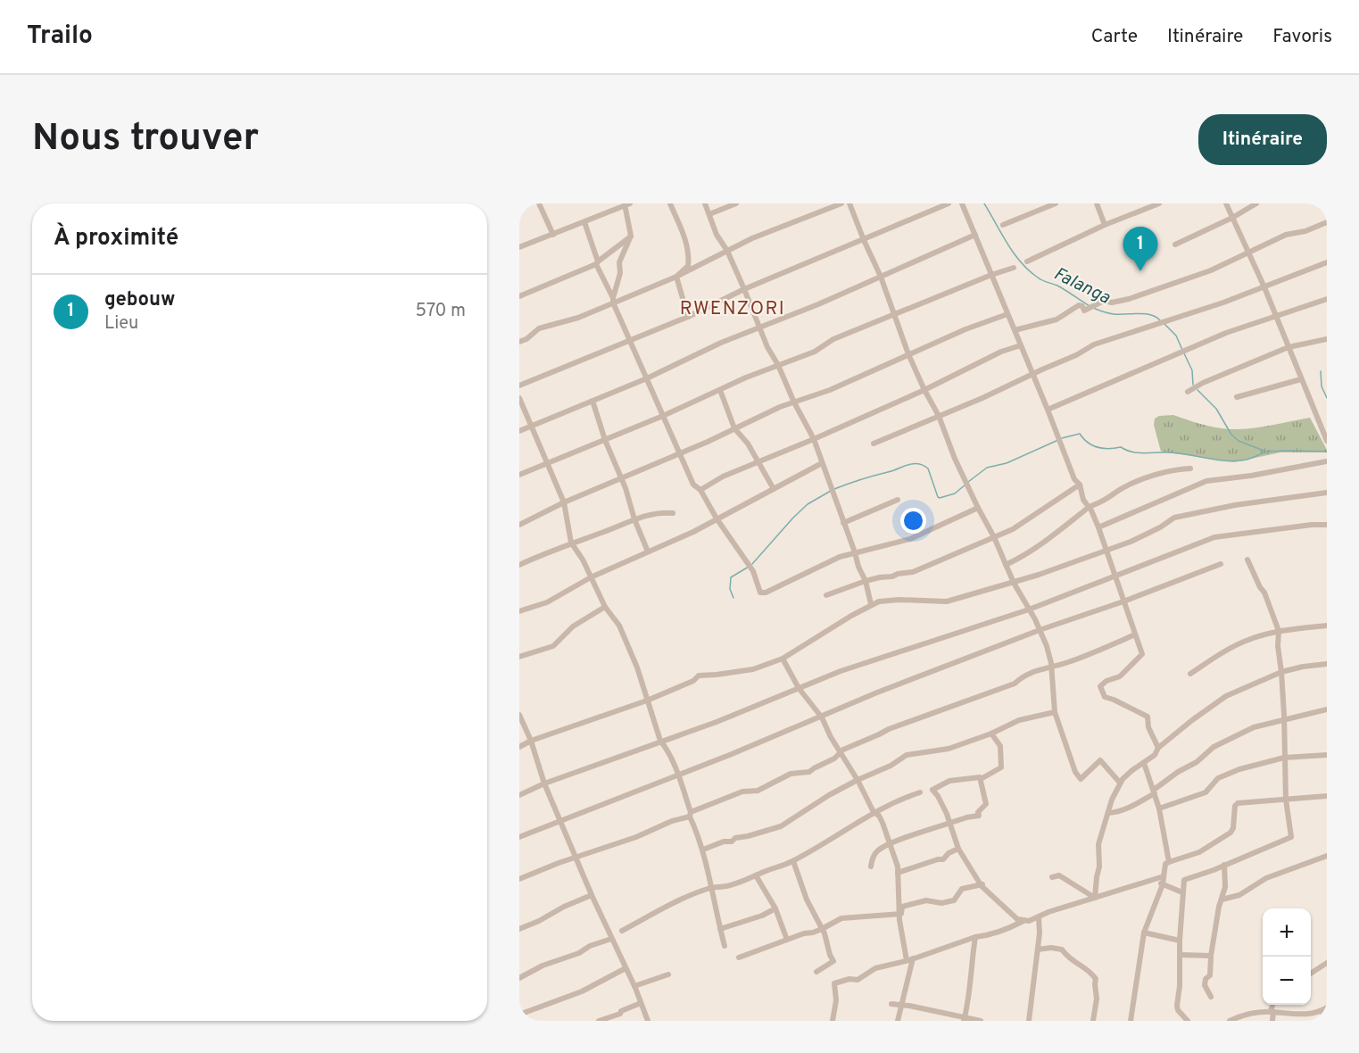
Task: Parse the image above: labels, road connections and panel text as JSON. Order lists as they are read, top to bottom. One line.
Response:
{"districts":["RWENZORI"],"water":["Falanga"],"page":{"header":"Trailo","nav":["Carte","Itinéraire","Favoris"],"buttons":"Itinéraire","title":"Nous trouver","heading":"À proximité","pins":"1","list":[{"mark":"1","name":"gebouw","note":"Lieu","value":"570 m"}],"map_buttons":["+","−"]}}
